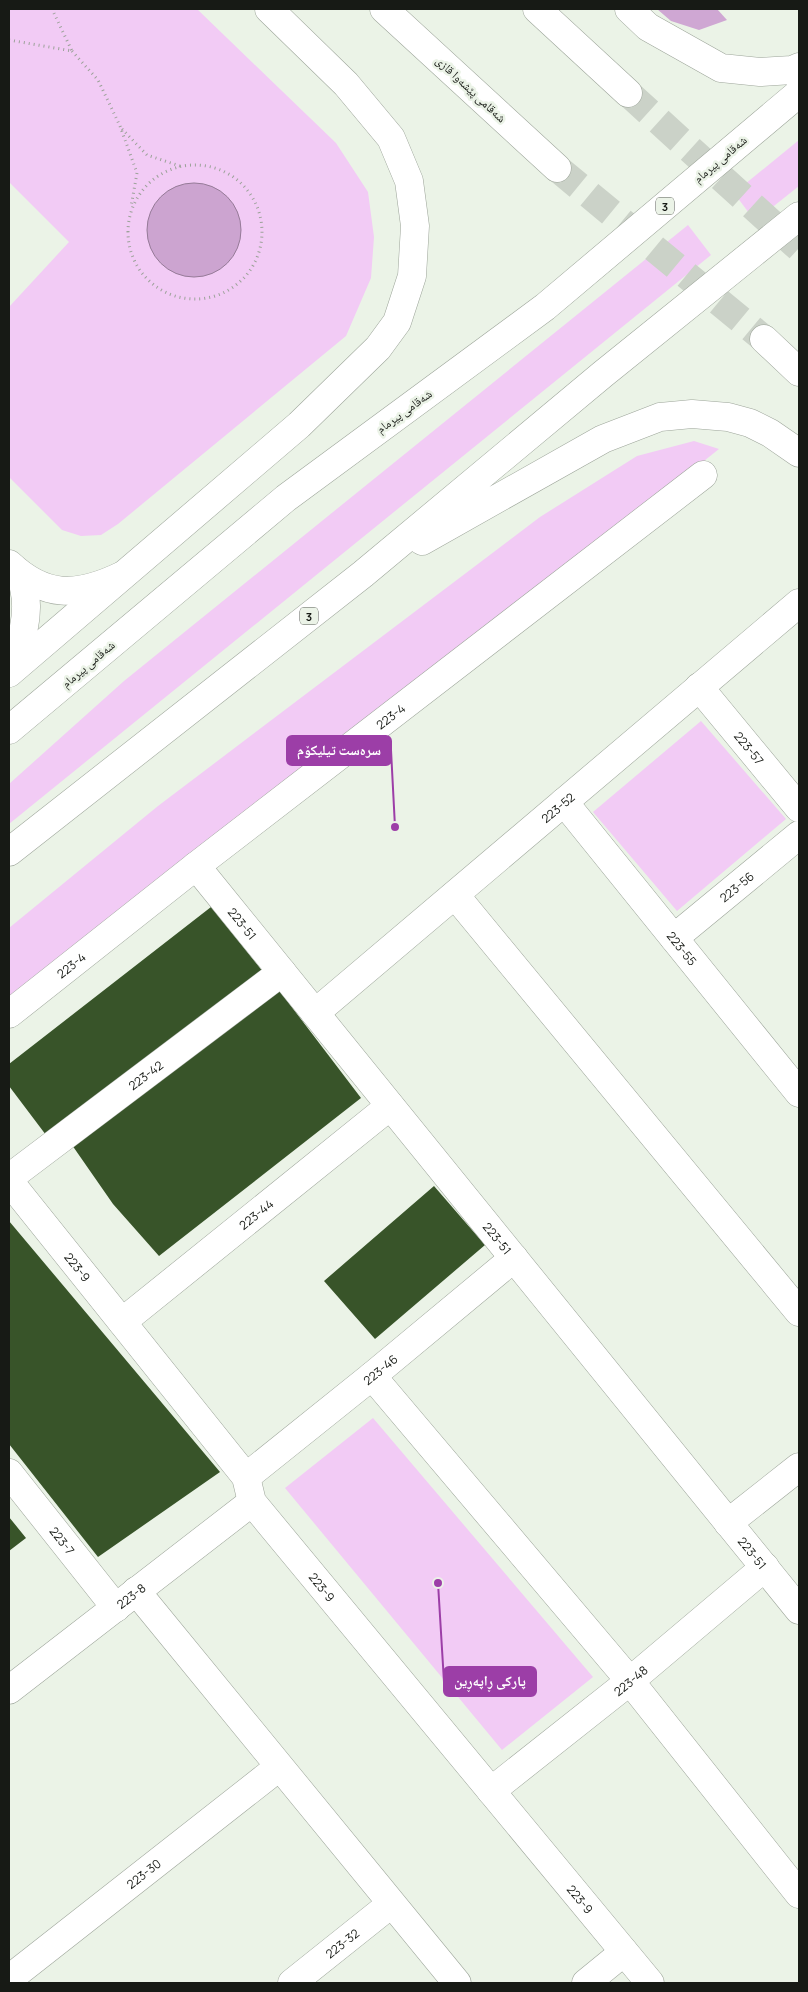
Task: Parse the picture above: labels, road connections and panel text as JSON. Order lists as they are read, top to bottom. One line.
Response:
{"streets":{"main road":["شەقامی پێشەوا قازی","شەقامی پیرمام","3","223-4","223-57","223-52","223-56","223-51","223-55","223-42","223-44","223-9","223-46","223-7","223-8","223-48","223-30","223-32"]},"crossings":[["223-4","223-51"],["223-57","223-52"],["223-52","223-51"],["223-52","223-55"],["223-56","223-55"],["223-51","223-42"],["223-51","223-44"],["223-51","223-46"],["223-51","223-48"],["223-42","223-9"],["223-44","223-9"],["223-9","223-46"],["223-9","223-8"],["223-9","223-48"],["223-46","223-8"],["223-7","223-8"],["223-7","223-30"],["223-7","223-32"]],"places":["سره‌ست تیلیکۆم","پارکی ڕاپەڕین"]}
